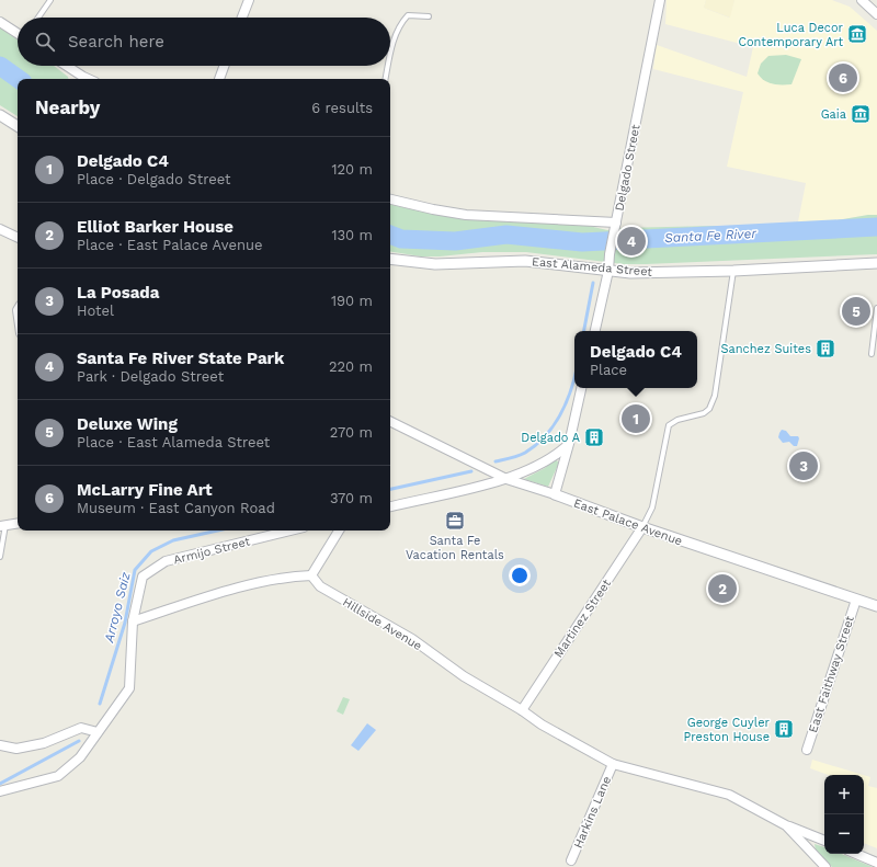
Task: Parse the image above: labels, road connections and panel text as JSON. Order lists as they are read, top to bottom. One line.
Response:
{"streets":{"street":["Delgado Street","East Alameda Street","East Palace Avenue","Armijo Street","Martinez Street","Hillside Avenue","East Faithway Street","Harkins Lane"]},"crossings":[["Delgado Street","East Alameda Street"],["East Palace Avenue","Martinez Street"],["East Palace Avenue","East Faithway Street"],["Martinez Street","Hillside Avenue"],["Hillside Avenue","Harkins Lane"]],"water":["Santa Fe River","Arroyo Saiz"],"places":{"museum":["Luca Decor Contemporary Art","Gaia"],"building":["Sanchez Suites","Delgado A","George Cuyler Preston House"],"office":["Santa Fe Vacation Rentals"]},"page":{"search":"Search here","pins":["6","4","5","1","3","2"],"heading":["Nearby","6 results"],"list":[{"mark":"1","name":"Delgado C4","note":"Place · Delgado Street","value":"120 m"},{"mark":"2","name":"Elliot Barker House","note":"Place · East Palace Avenue","value":"130 m"},{"mark":"3","name":"La Posada","note":"Hotel","value":"190 m"},{"mark":"4","name":"Santa Fe River State Park","note":"Park · Delgado Street","value":"220 m"},{"mark":"5","name":"Deluxe Wing","note":"Place · East Alameda Street","value":"270 m"},{"mark":"6","name":"McLarry Fine Art","note":"Museum · East Canyon Road","value":"370 m"}],"popup":["Delgado C4","Place"],"map_buttons":["+","−"]}}
